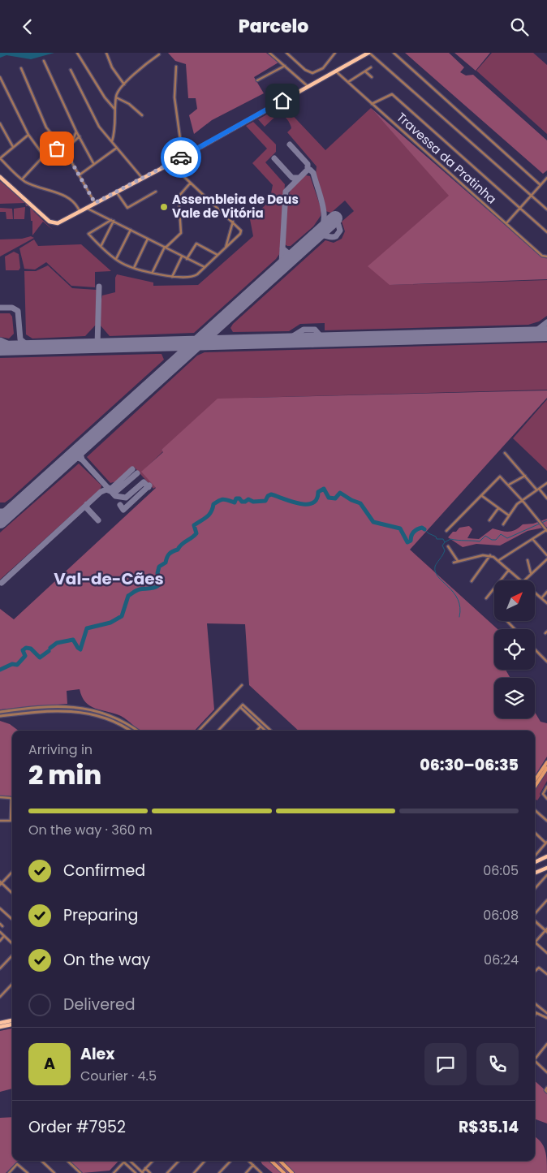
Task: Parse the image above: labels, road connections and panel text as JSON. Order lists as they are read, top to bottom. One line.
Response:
{"streets":{"street":["Travessa da Pratinha"]},"districts":["Val-de-Cães"],"places":["Assembleia de Deus Vale de Vitória"],"north":"top right","page":{"header":"Parcelo","heading":["2 min","Arriving in","06:30–06:35"],"panel":["Alex","Courier · 4.5","Order #7952","R$35.14"],"bar":"On the way · 360 m","list":[["Confirmed","06:05"],["Preparing","06:08"],["On the way","06:24"],"Delivered"],"round":"A"}}
